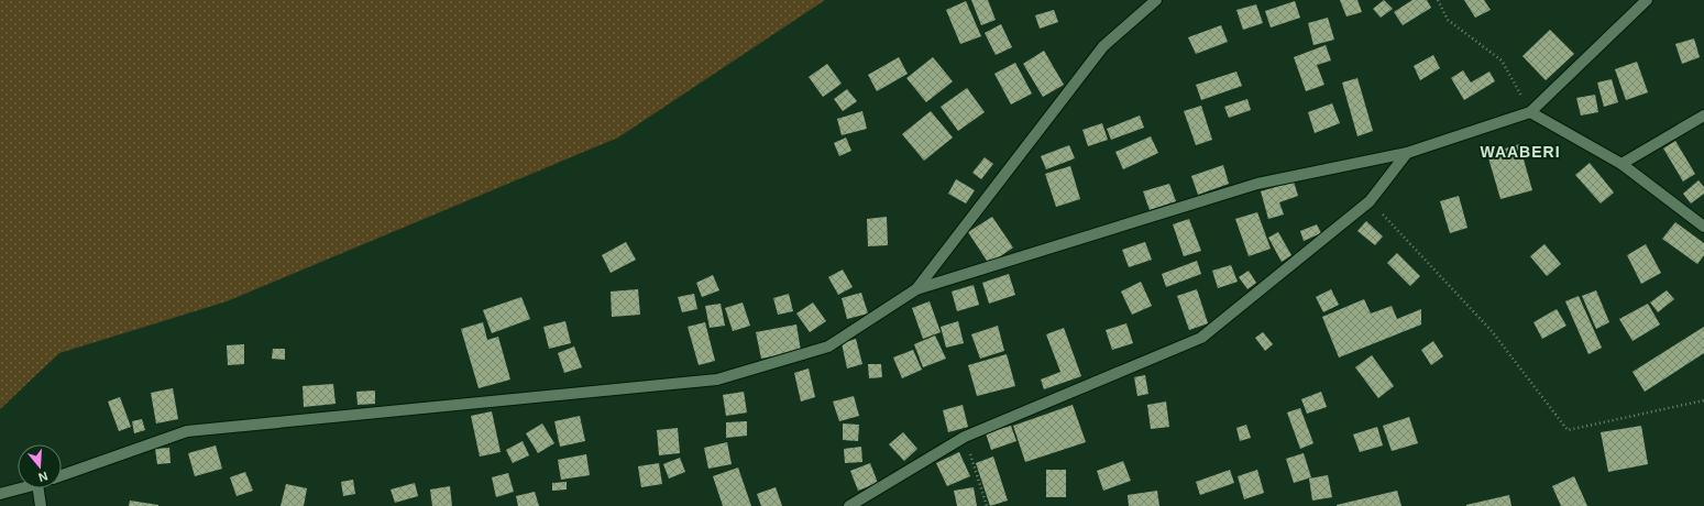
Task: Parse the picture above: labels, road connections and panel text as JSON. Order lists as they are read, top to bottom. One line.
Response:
{"districts":["WAABERI"],"north":"bottom"}
